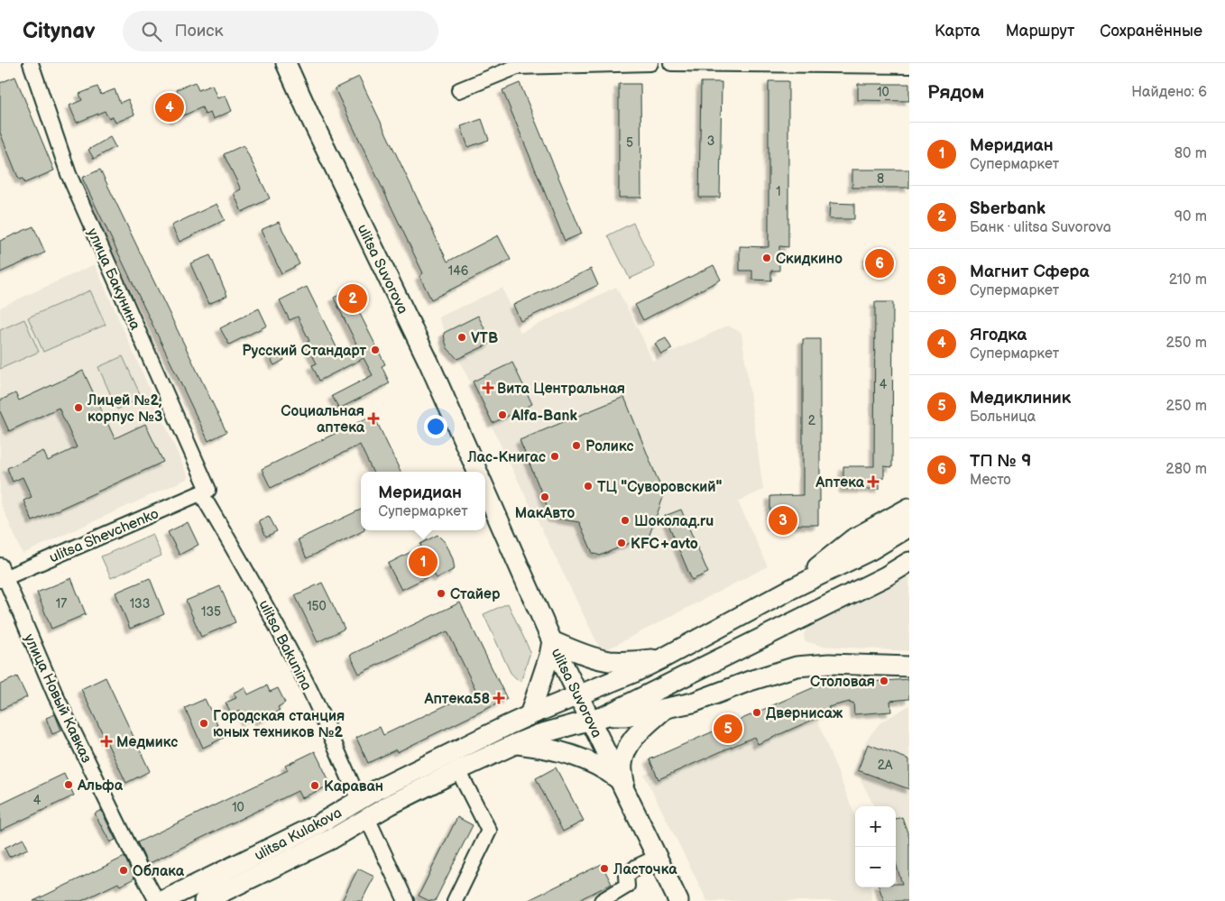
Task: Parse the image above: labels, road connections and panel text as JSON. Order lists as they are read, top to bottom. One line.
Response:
{"streets":{"main road":["ulitsa Suvorova","ulitsa Bakunina","ulitsa Kulakova"],"street":["улица Бакунина","ulitsa Shevchenko","улица Новый Кавказ"]},"crossings":[["ulitsa Suvorova","ulitsa Kulakova"],["улица Бакунина","ulitsa Shevchenko"],["улица Бакунина","ulitsa Bakunina"],["ulitsa Shevchenko","ulitsa Bakunina"],["ulitsa Shevchenko","улица Новый Кавказ"],["ulitsa Bakunina","ulitsa Kulakova"]],"places":{"other":["Скидкино","VTB","Русский Стандарт","Лицей №2, корпус №3","Alfa-Bank","Роликс","Лас-Книгас","ТЦ \"Суворовский\"","МакАвто","Шоколад.ru","KFC+avto","Стайер","Столовая","Двернисаж","Городская станция юных техников №2","Альфа","Караван","Ласточка","Облака"],"health":["Вита Центральная","Социальная аптека","Аптека","Аптека58","Медмикс"]},"house_numbers":["10","3","5","8","1","146","4","2","17","133","150","135","2А","4","10"],"page":{"header":"Citynav","search":"Поиск","nav":["Карта","Маршрут","Сохранённые"],"heading":["Рядом","Найдено: 6"],"pins":["4","6","2","3","1","5"],"list":[{"mark":"1","name":"Меридиан","note":"Супермаркет","value":"80 m"},{"mark":"2","name":"Sberbank","note":"Банк · ulitsa Suvorova","value":"90 m"},{"mark":"3","name":"Магнит Сфера","note":"Супермаркет","value":"210 m"},{"mark":"4","name":"Ягодка","note":"Супермаркет","value":"250 m"},{"mark":"5","name":"Медиклиник","note":"Больница","value":"250 m"},{"mark":"6","name":"ТП № 9","note":"Место","value":"280 m"}],"popup":["Меридиан","Супермаркет"],"map_buttons":["+","−"]}}
